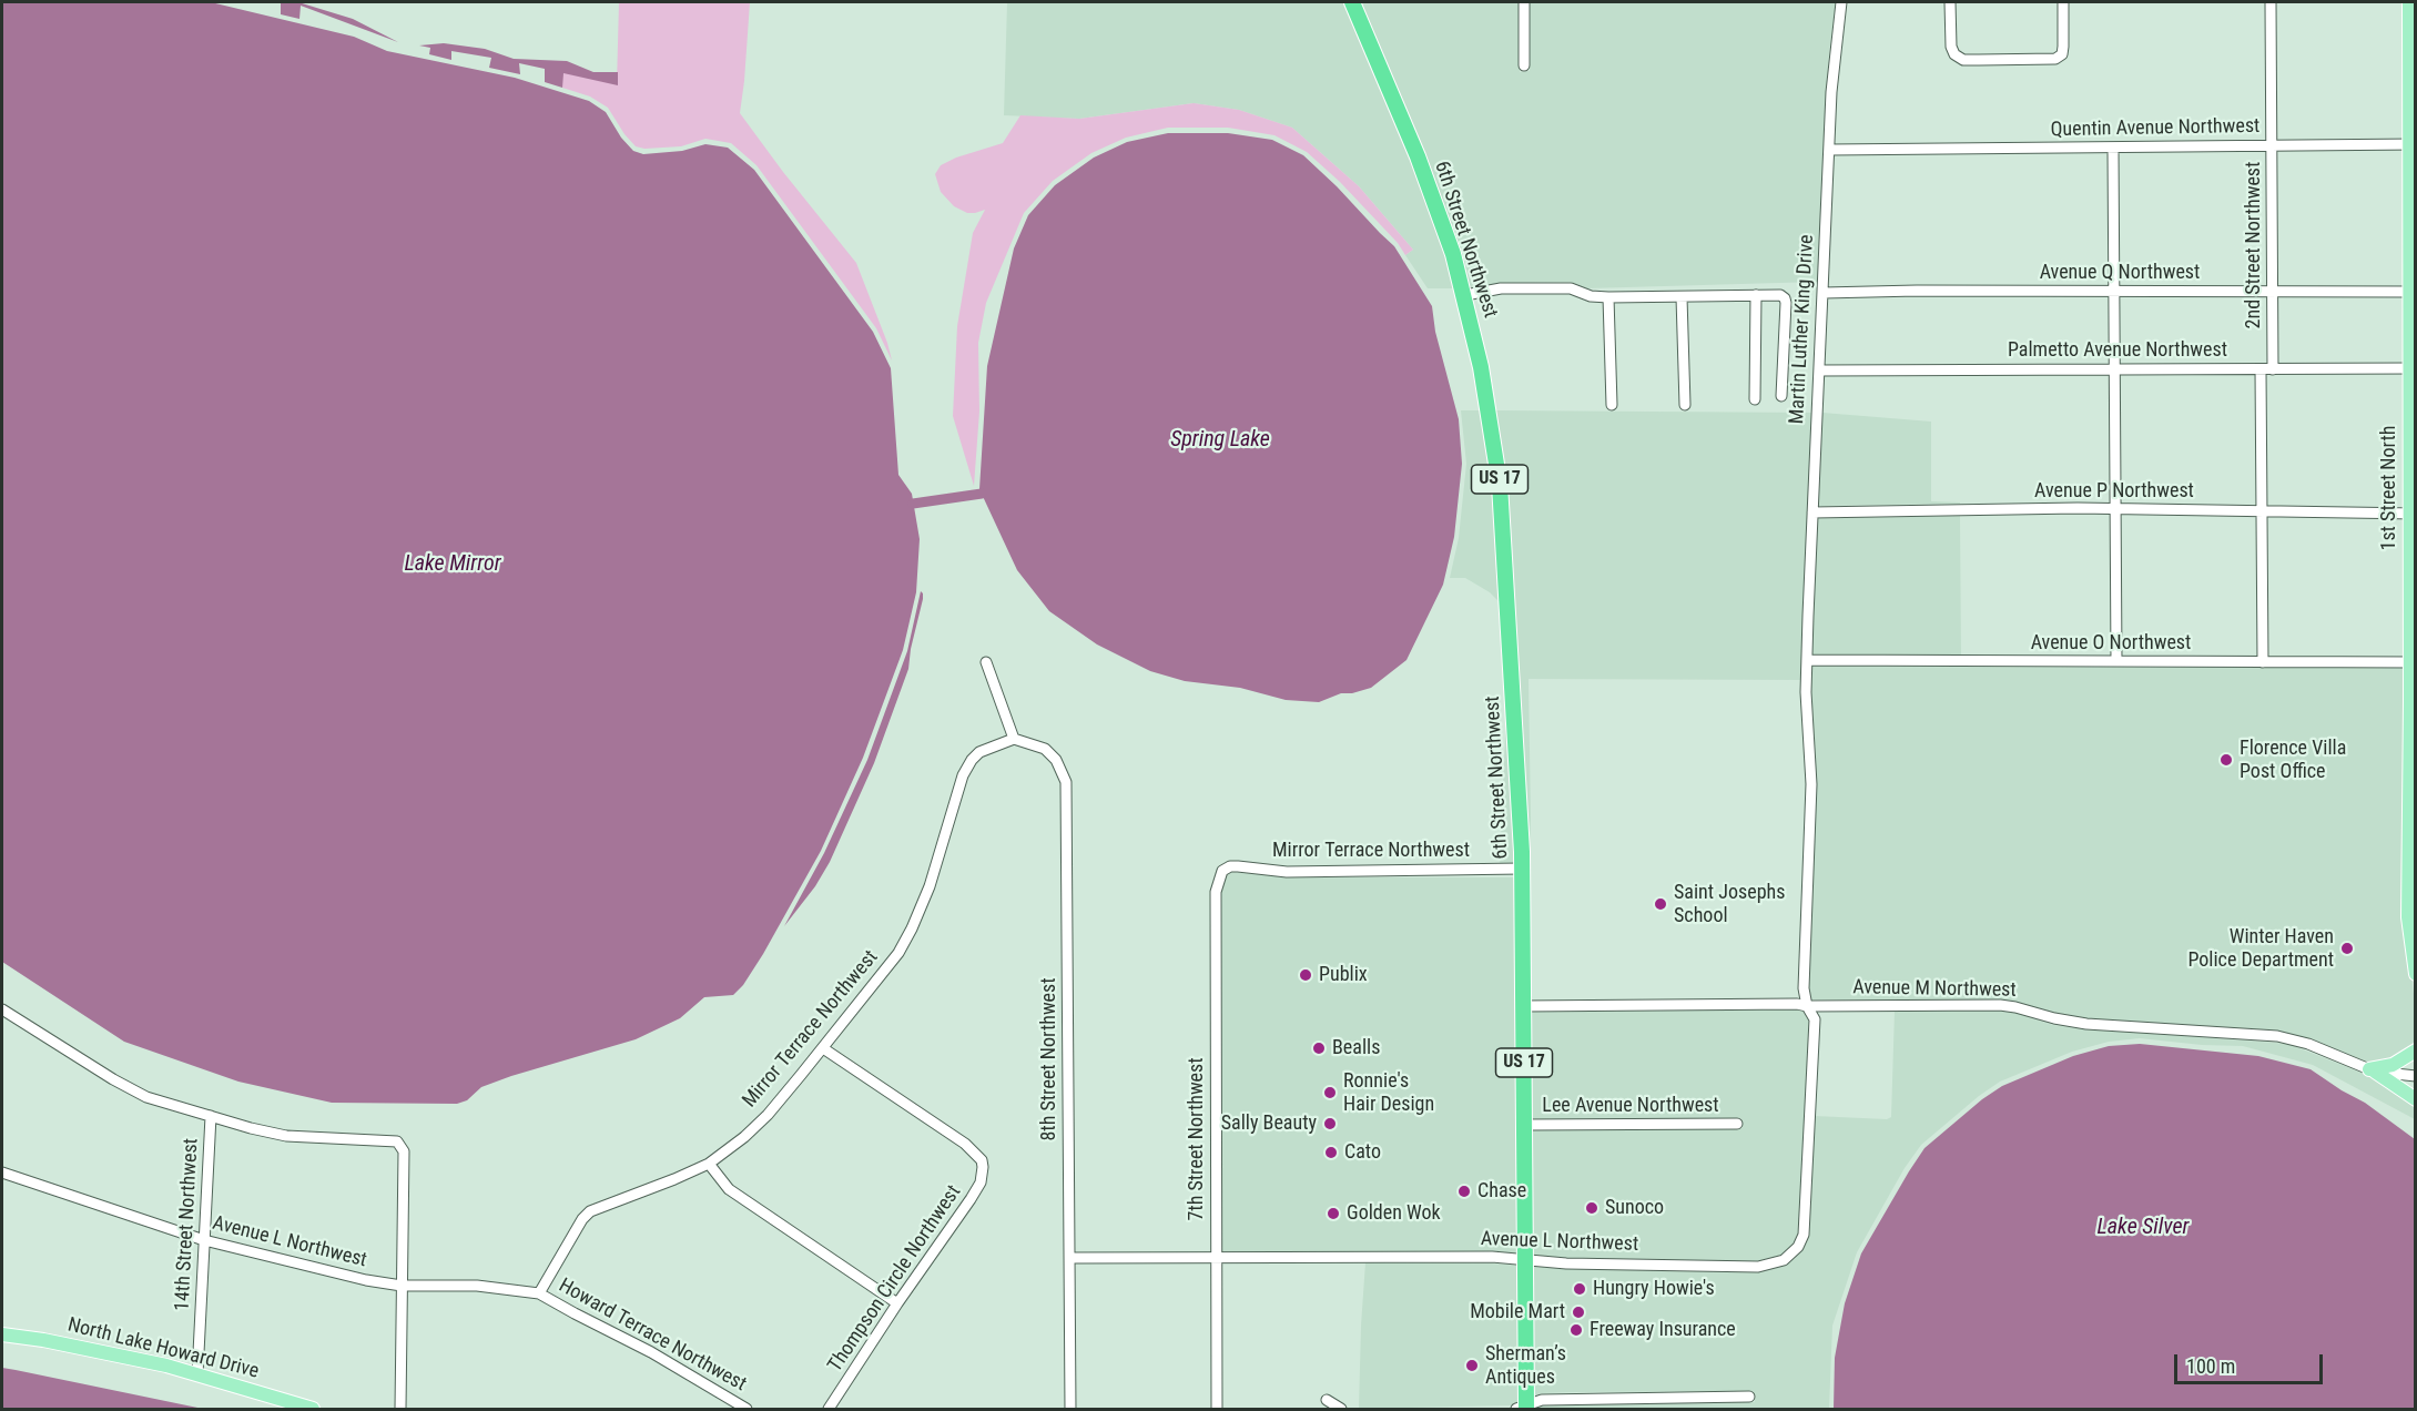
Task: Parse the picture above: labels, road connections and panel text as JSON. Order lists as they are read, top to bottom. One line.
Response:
{"streets":{"highway":["6th Street Northwest","US 17"],"main road":["1st Street North","North Lake Howard Drive"],"street":["Quentin Avenue Northwest","2nd Street Northwest","Avenue Q Northwest","Martin Luther King Drive","Palmetto Avenue Northwest","Avenue P Northwest","Avenue O Northwest","Mirror Terrace Northwest","Avenue M Northwest","8th Street Northwest","Lee Avenue Northwest","7th Street Northwest","14th Street Northwest","Avenue L Northwest","Thompson Circle Northwest","Howard Terrace Northwest"]},"crossings":[["Quentin Avenue Northwest","2nd Street Northwest"],["Quentin Avenue Northwest","Martin Luther King Drive"],["Quentin Avenue Northwest","1st Street North"],["6th Street Northwest","Mirror Terrace Northwest"],["6th Street Northwest","Avenue M Northwest"],["6th Street Northwest","Lee Avenue Northwest"],["6th Street Northwest","Avenue L Northwest"],["2nd Street Northwest","Avenue Q Northwest"],["2nd Street Northwest","Palmetto Avenue Northwest"],["Avenue Q Northwest","Martin Luther King Drive"],["Avenue Q Northwest","1st Street North"],["Martin Luther King Drive","Palmetto Avenue Northwest"],["Martin Luther King Drive","Avenue P Northwest"],["Martin Luther King Drive","Avenue O Northwest"],["Martin Luther King Drive","Avenue L Northwest"],["Palmetto Avenue Northwest","1st Street North"],["1st Street North","Avenue P Northwest"],["1st Street North","Avenue O Northwest"],["Avenue O Northwest","Avenue L Northwest"],["Mirror Terrace Northwest","8th Street Northwest"],["Mirror Terrace Northwest","7th Street Northwest"],["Mirror Terrace Northwest","Avenue L Northwest"],["Mirror Terrace Northwest","Thompson Circle Northwest"],["Mirror Terrace Northwest","Howard Terrace Northwest"],["Avenue M Northwest","Avenue L Northwest"],["8th Street Northwest","Avenue L Northwest"],["7th Street Northwest","Avenue L Northwest"],["14th Street Northwest","Avenue L Northwest"],["14th Street Northwest","North Lake Howard Drive"],["Avenue L Northwest","Howard Terrace Northwest"]],"water":["Spring Lake","Lake Mirror","Lake Silver"],"places":["Florence Villa Post Office","Saint Josephs School","Winter Haven Police Department","Publix","Bealls","Ronnie's Hair Design","Sally Beauty","Cato","Chase","Sunoco","Golden Wok","Hungry Howie's","Mobile Mart","Freeway Insurance","Sherman’s Antiques"],"scale_bar":"100 m"}
